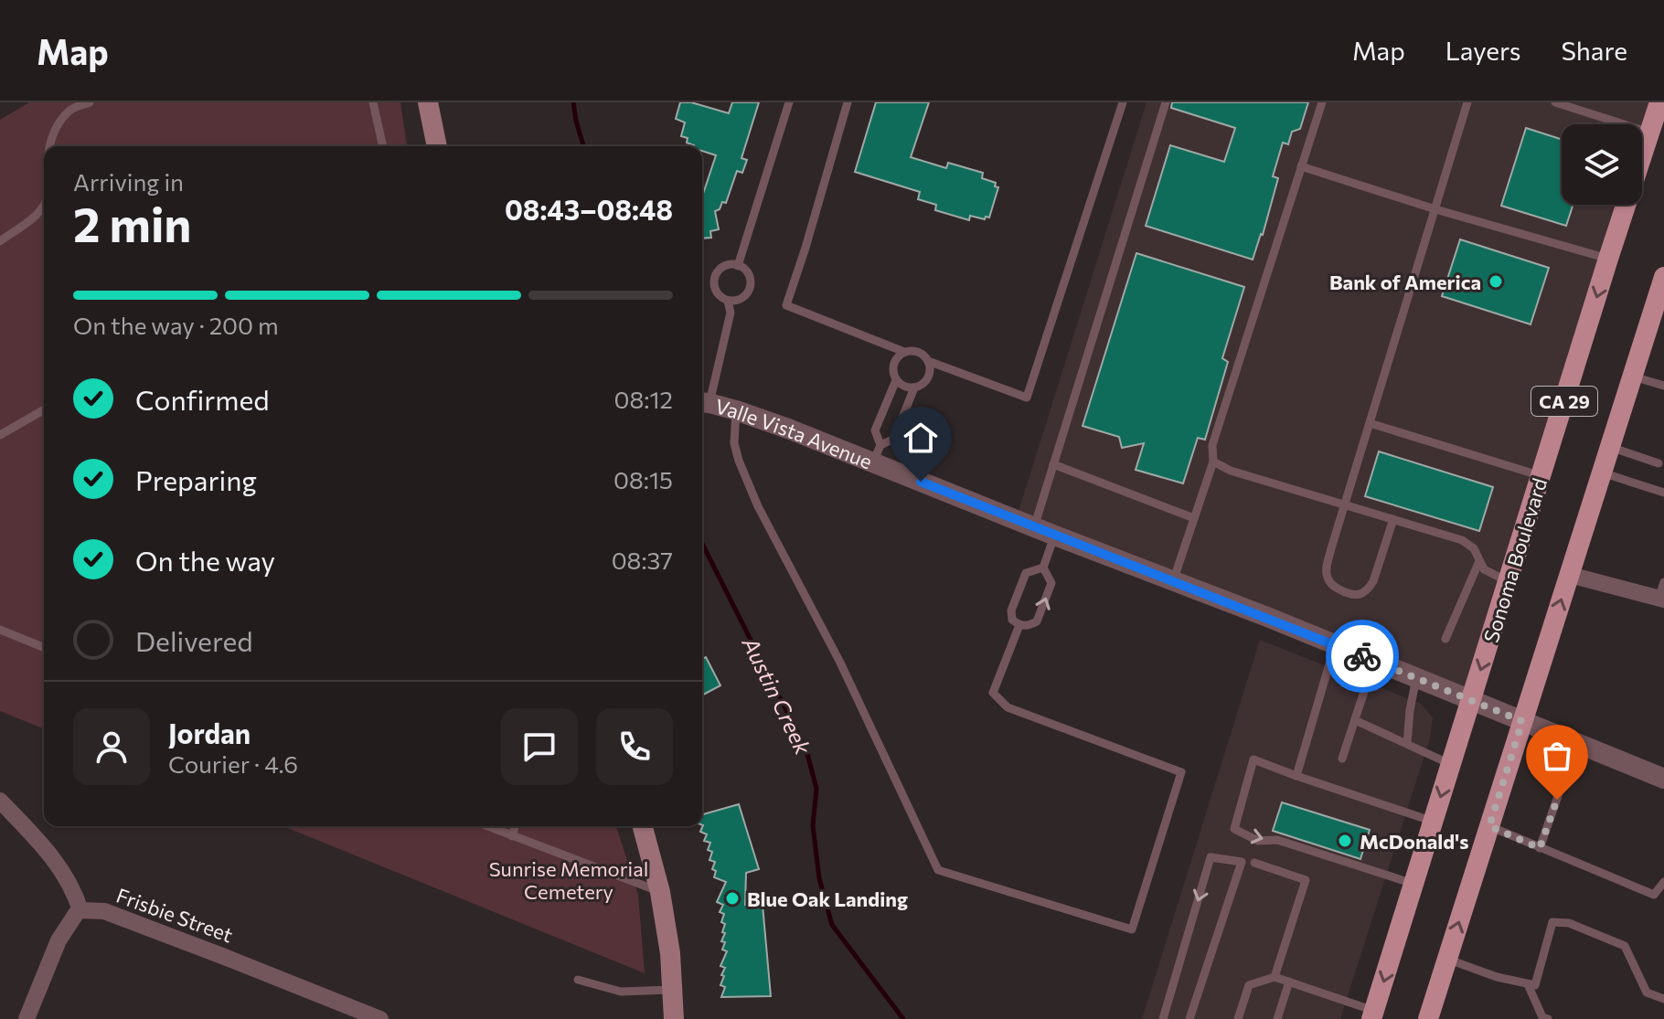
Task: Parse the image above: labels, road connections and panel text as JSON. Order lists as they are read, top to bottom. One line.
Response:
{"streets":{"main road":["CA 29","Sonoma Boulevard"],"street":["Valle Vista Avenue","Frisbie Street"]},"crossings":[["CA 29","Valle Vista Avenue"],["Valle Vista Avenue","Sonoma Boulevard"]],"water":["Austin Creek"],"parks":["Sunrise Memorial Cemetery"],"places":["Bank of America","McDonald's","Blue Oak Landing"],"page":{"header":"Map","nav":["Map","Layers","Share"],"heading":["2 min","Arriving in","08:43–08:48"],"panel":["Jordan","Courier · 4.6"],"bar":"On the way · 200 m","list":[["Confirmed","08:12"],["Preparing","08:15"],["On the way","08:37"],"Delivered"]}}
